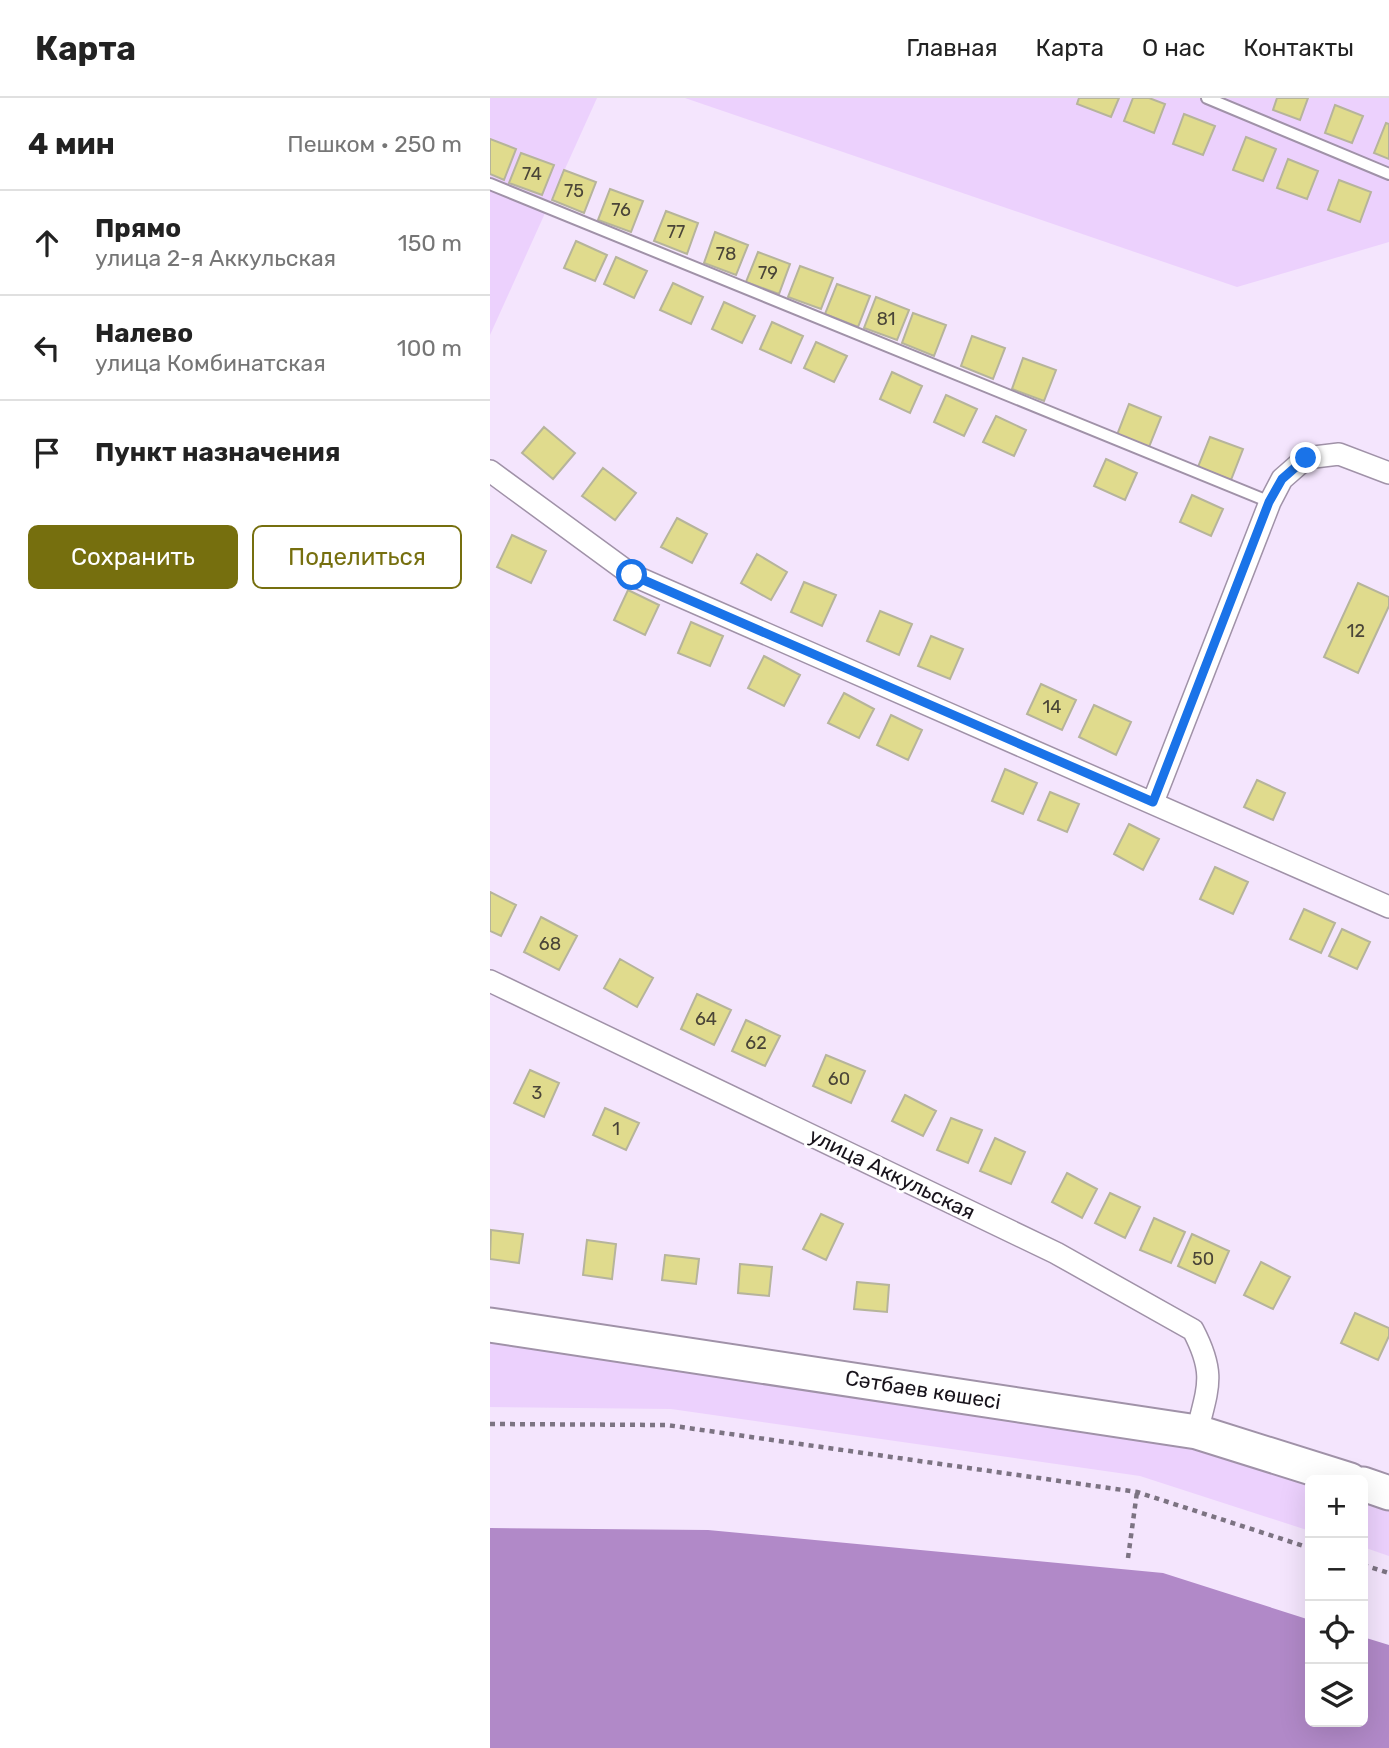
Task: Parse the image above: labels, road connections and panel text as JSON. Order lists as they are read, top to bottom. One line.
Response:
{"streets":{"main road":["Сәтбаев көшесі"],"street":["улица Аккульская"]},"crossings":[["улица Аккульская","Сәтбаев көшесі"]],"house_numbers":["74","75","76","77","78","79","81","12","14","68","64","62","60","3","1","50"],"page":{"header":"Карта","nav":["Главная","Карта","О нас","Контакты"],"heading":["4 мин","Пешком · 250 m"],"list":[["Прямо","улица 2-я Аккульская","150 m"],["Налево","улица Комбинатская","100 m"],"Пункт назначения"],"buttons":["Сохранить","Поделиться"],"map_buttons":["+","−"]}}
